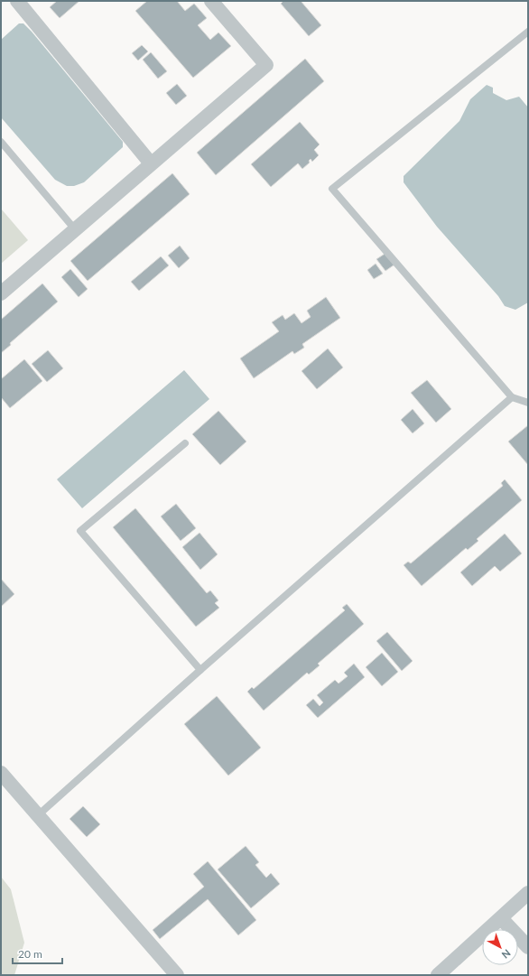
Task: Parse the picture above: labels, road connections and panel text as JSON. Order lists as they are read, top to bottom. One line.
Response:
{"scale_bar":"20 m","north":"bottom right"}
